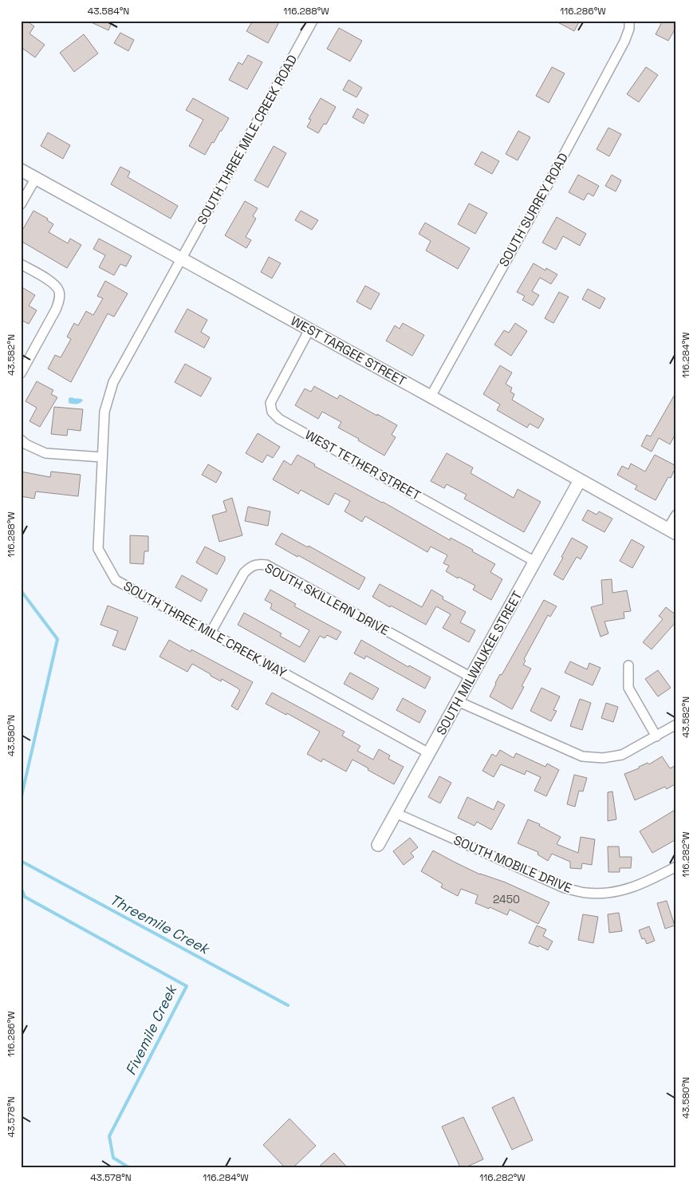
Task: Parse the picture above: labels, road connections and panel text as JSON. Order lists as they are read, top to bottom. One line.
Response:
{"streets":{"street":["SOUTH THREE MILE CREEK ROAD","SOUTH SURREY ROAD","WEST TARGEE STREET","WEST TETHER STREET","SOUTH SKILLERN DRIVE","SOUTH THREE MILE CREEK WAY","SOUTH MILWAUKEE STREET","SOUTH MOBILE DRIVE"]},"crossings":[["SOUTH THREE MILE CREEK ROAD","WEST TARGEE STREET"],["SOUTH THREE MILE CREEK ROAD","SOUTH THREE MILE CREEK WAY"],["SOUTH SURREY ROAD","WEST TARGEE STREET"],["WEST TARGEE STREET","WEST TETHER STREET"],["WEST TARGEE STREET","SOUTH THREE MILE CREEK WAY"],["WEST TARGEE STREET","SOUTH MILWAUKEE STREET"],["WEST TETHER STREET","SOUTH MILWAUKEE STREET"],["SOUTH SKILLERN DRIVE","SOUTH THREE MILE CREEK WAY"],["SOUTH SKILLERN DRIVE","SOUTH MILWAUKEE STREET"],["SOUTH THREE MILE CREEK WAY","SOUTH MILWAUKEE STREET"],["SOUTH MILWAUKEE STREET","SOUTH MOBILE DRIVE"]],"water":["Threemile Creek","Fivemile Creek"],"house_numbers":["2450"],"coordinates":["43.584°N","116.288°W","116.286°W","116.284°W","43.582°N","43.580°N","116.282°W","43.578°N"]}
